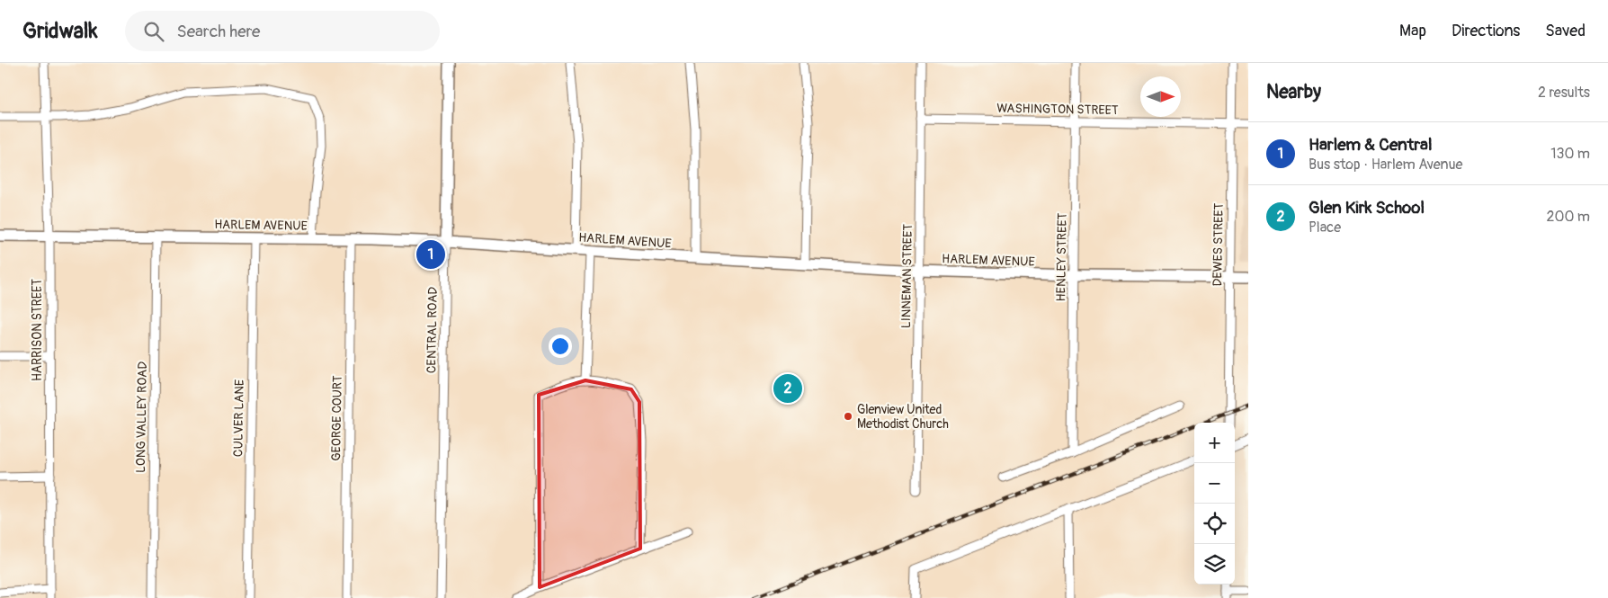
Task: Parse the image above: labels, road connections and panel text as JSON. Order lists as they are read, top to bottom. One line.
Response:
{"streets":{"main road":["HARLEM AVENUE","CENTRAL ROAD"],"street":["WASHINGTON STREET","DEWES STREET","HENLEY STREET","LINNEMAN STREET","HARRISON STREET","LONG VALLEY ROAD","CULVER LANE","GEORGE COURT"]},"crossings":[["WASHINGTON STREET","DEWES STREET"],["WASHINGTON STREET","HENLEY STREET"],["WASHINGTON STREET","LINNEMAN STREET"],["HARLEM AVENUE","DEWES STREET"],["HARLEM AVENUE","HENLEY STREET"],["HARLEM AVENUE","LINNEMAN STREET"],["HARLEM AVENUE","HARRISON STREET"],["HARLEM AVENUE","CENTRAL ROAD"],["HARLEM AVENUE","LONG VALLEY ROAD"],["HARLEM AVENUE","CULVER LANE"],["HARLEM AVENUE","GEORGE COURT"]],"places":["Glenview United Methodist Church"],"north":"right","page":{"header":"Gridwalk","search":"Search here","nav":["Map","Directions","Saved"],"heading":["Nearby","2 results"],"list":[{"mark":"1","name":"Harlem & Central","note":"Bus stop · Harlem Avenue","value":"130 m"},{"mark":"2","name":"Glen Kirk School","note":"Place","value":"200 m"}],"pins":["1","2"],"map_buttons":["+","−"]}}
